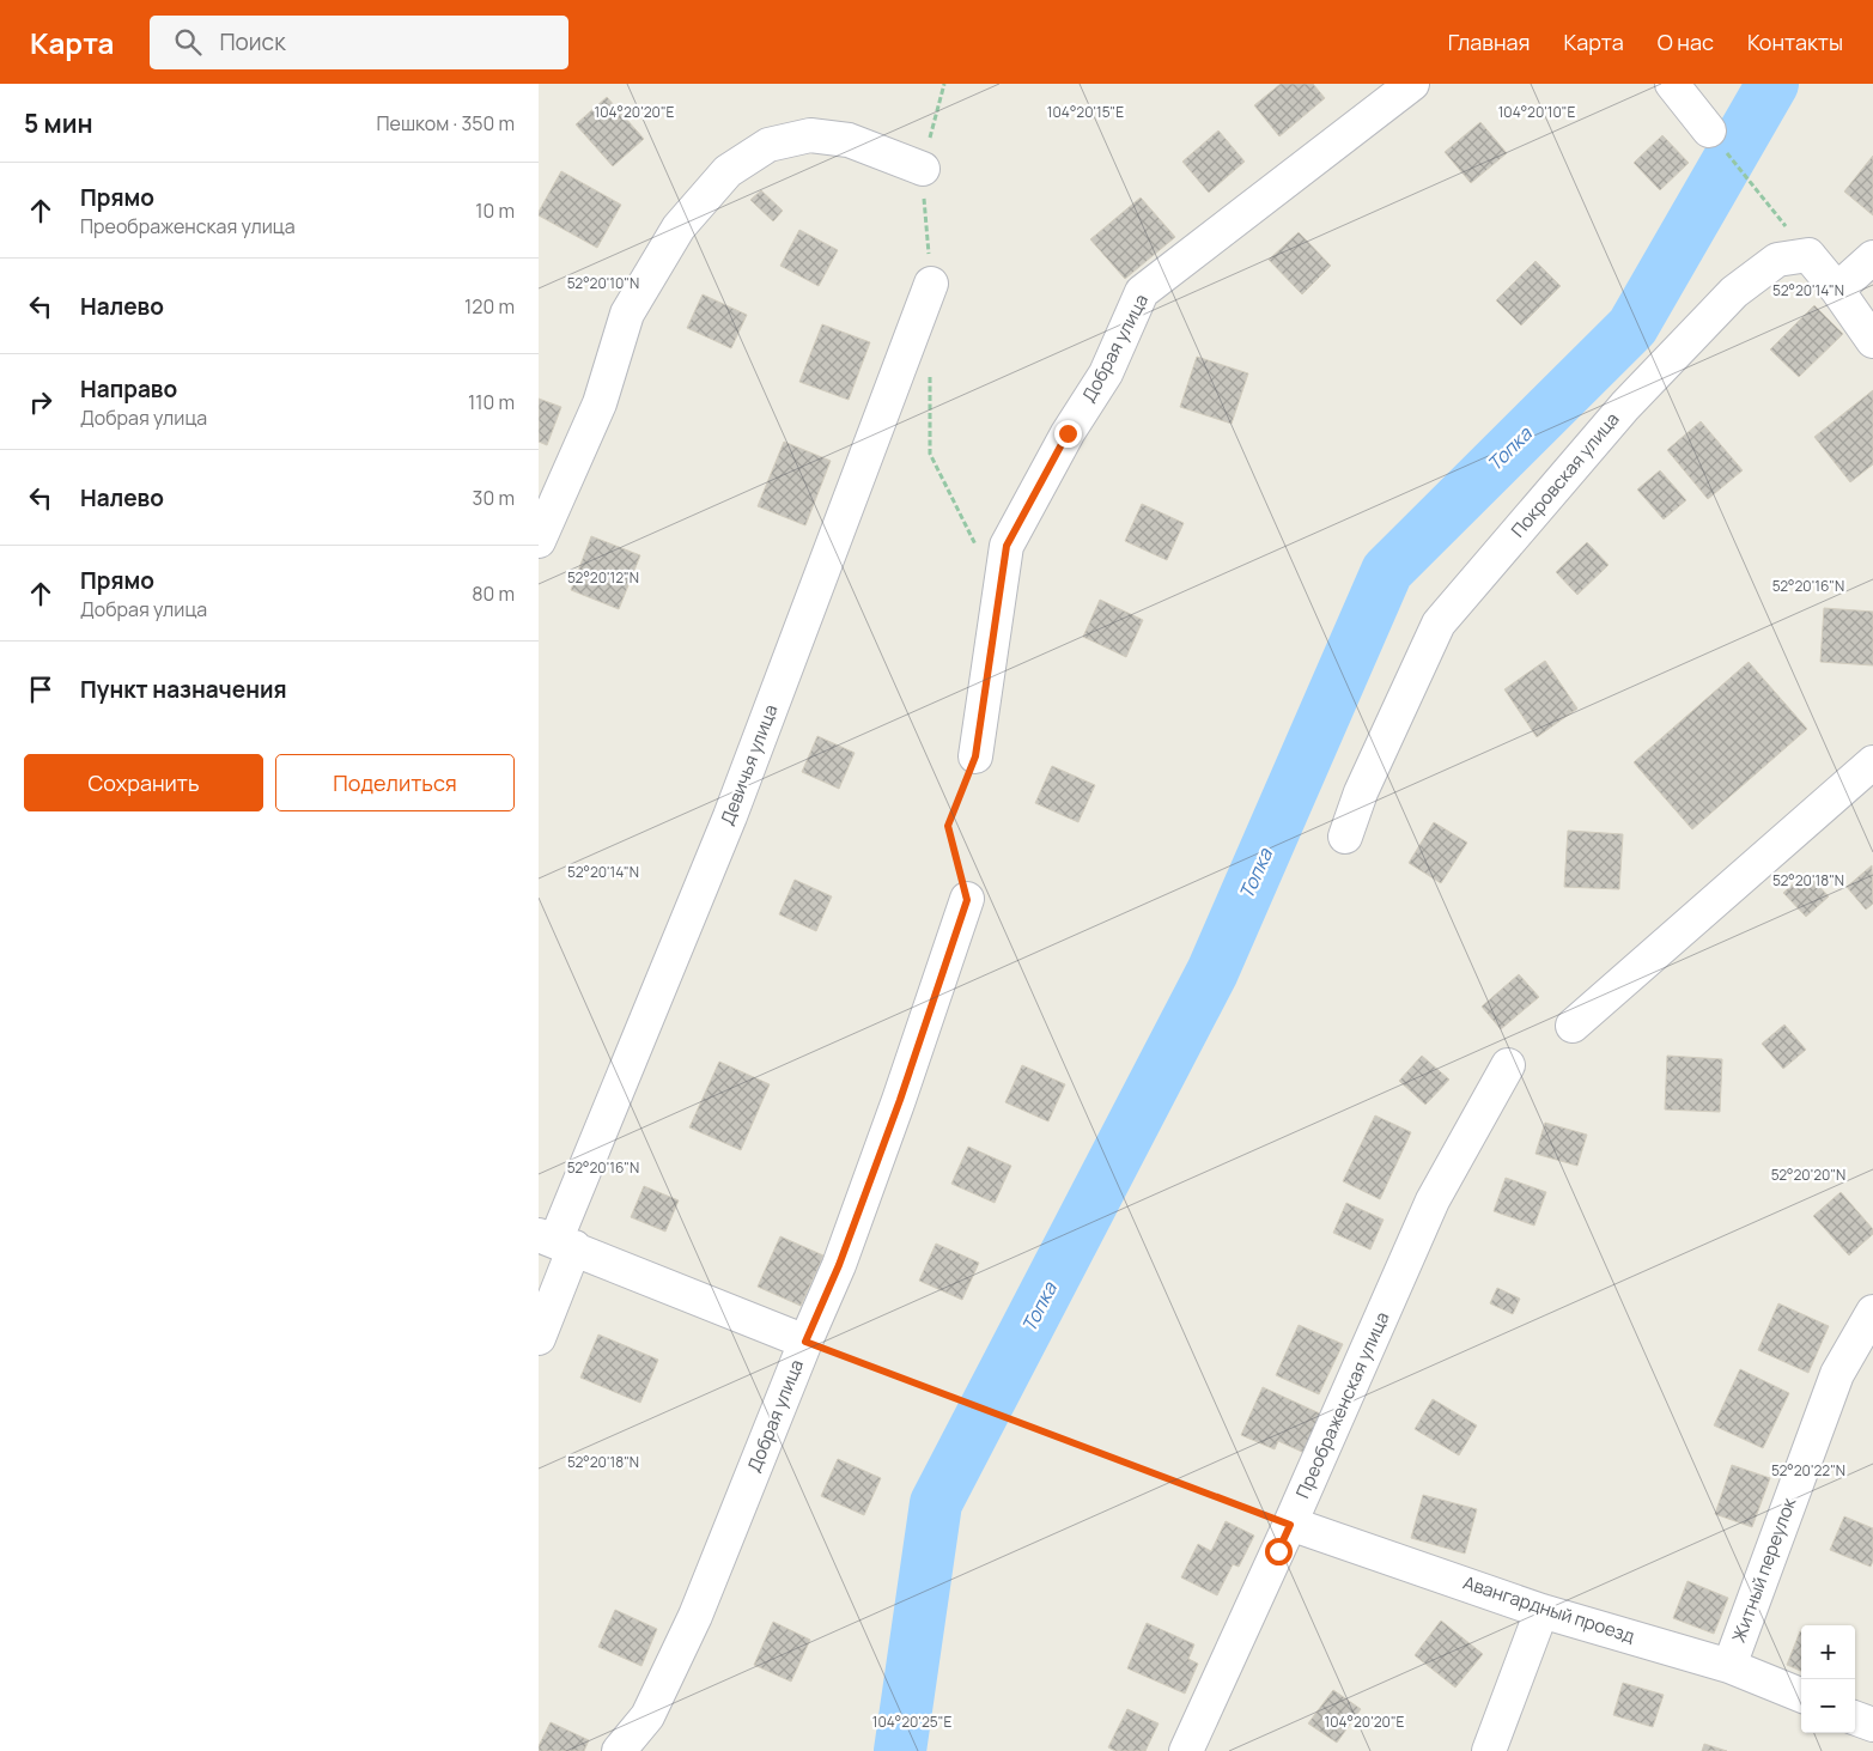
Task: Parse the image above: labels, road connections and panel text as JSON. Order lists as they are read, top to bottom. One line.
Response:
{"streets":{"street":["Добрая улица","Покровская улица","Девичья улица","Преображенская улица","Житный переулок","Авангардный проезд"]},"crossings":[["Преображенская улица","Авангардный проезд"],["Житный переулок","Авангардный проезд"]],"water":["Топка"],"page":{"header":"Карта","search":"Поиск","nav":["Главная","Карта","О нас","Контакты"],"heading":["5 мин","Пешком · 350 m"],"list":[["Прямо","Преображенская улица","10 m"],["Налево","120 m"],["Направо","Добрая улица","110 m"],["Налево","30 m"],["Прямо","Добрая улица","80 m"],"Пункт назначения"],"buttons":["Сохранить","Поделиться"],"map_buttons":["+","−"]},"coordinates":["104°20'20\"E","104°20'15\"E","104°20'10\"E","52°20'10\"N","52°20'14\"N","52°20'12\"N","52°20'16\"N","52°20'18\"N","52°20'20\"N","52°20'22\"N","104°20'25\"E"]}
